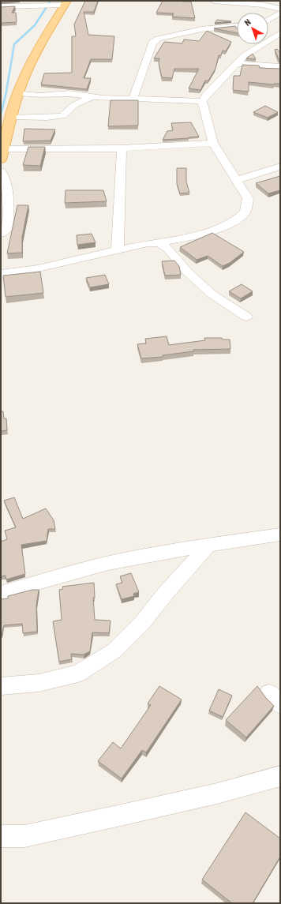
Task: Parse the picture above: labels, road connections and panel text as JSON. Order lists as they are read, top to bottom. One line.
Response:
{"north":"top left"}
